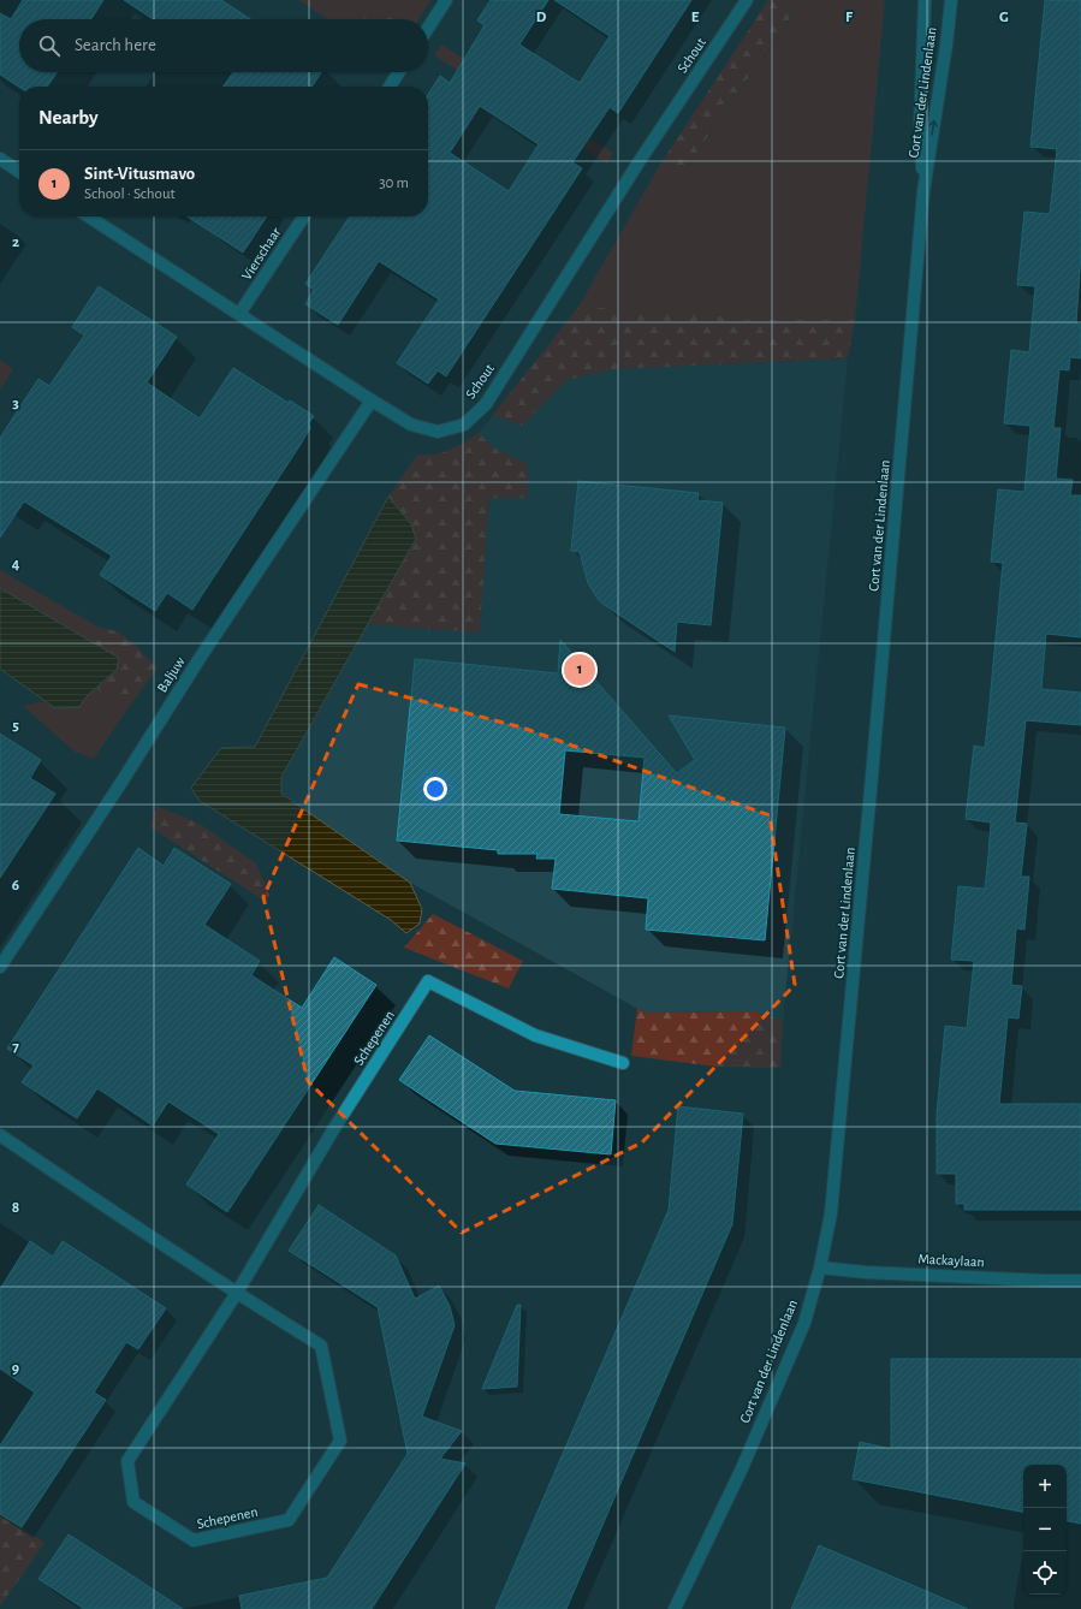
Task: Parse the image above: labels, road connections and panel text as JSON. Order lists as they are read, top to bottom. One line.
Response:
{"streets":{"street":["Schout","Cort van der Lindenlaan","Vierschaar","Baljuw","Schepenen","Mackaylaan"]},"crossings":[["Schout","Vierschaar"],["Schout","Baljuw"],["Cort van der Lindenlaan","Mackaylaan"]],"page":{"search":"Search here","heading":"Nearby","list":[{"mark":"1","name":"Sint-Vitusmavo","note":"School · Schout","value":"30 m"}],"pins":"1","map_buttons":["+","−"]},"grid":{"columns":["D","E","F","G"],"rows":["2","3","4","5","6","7","8","9"]}}
